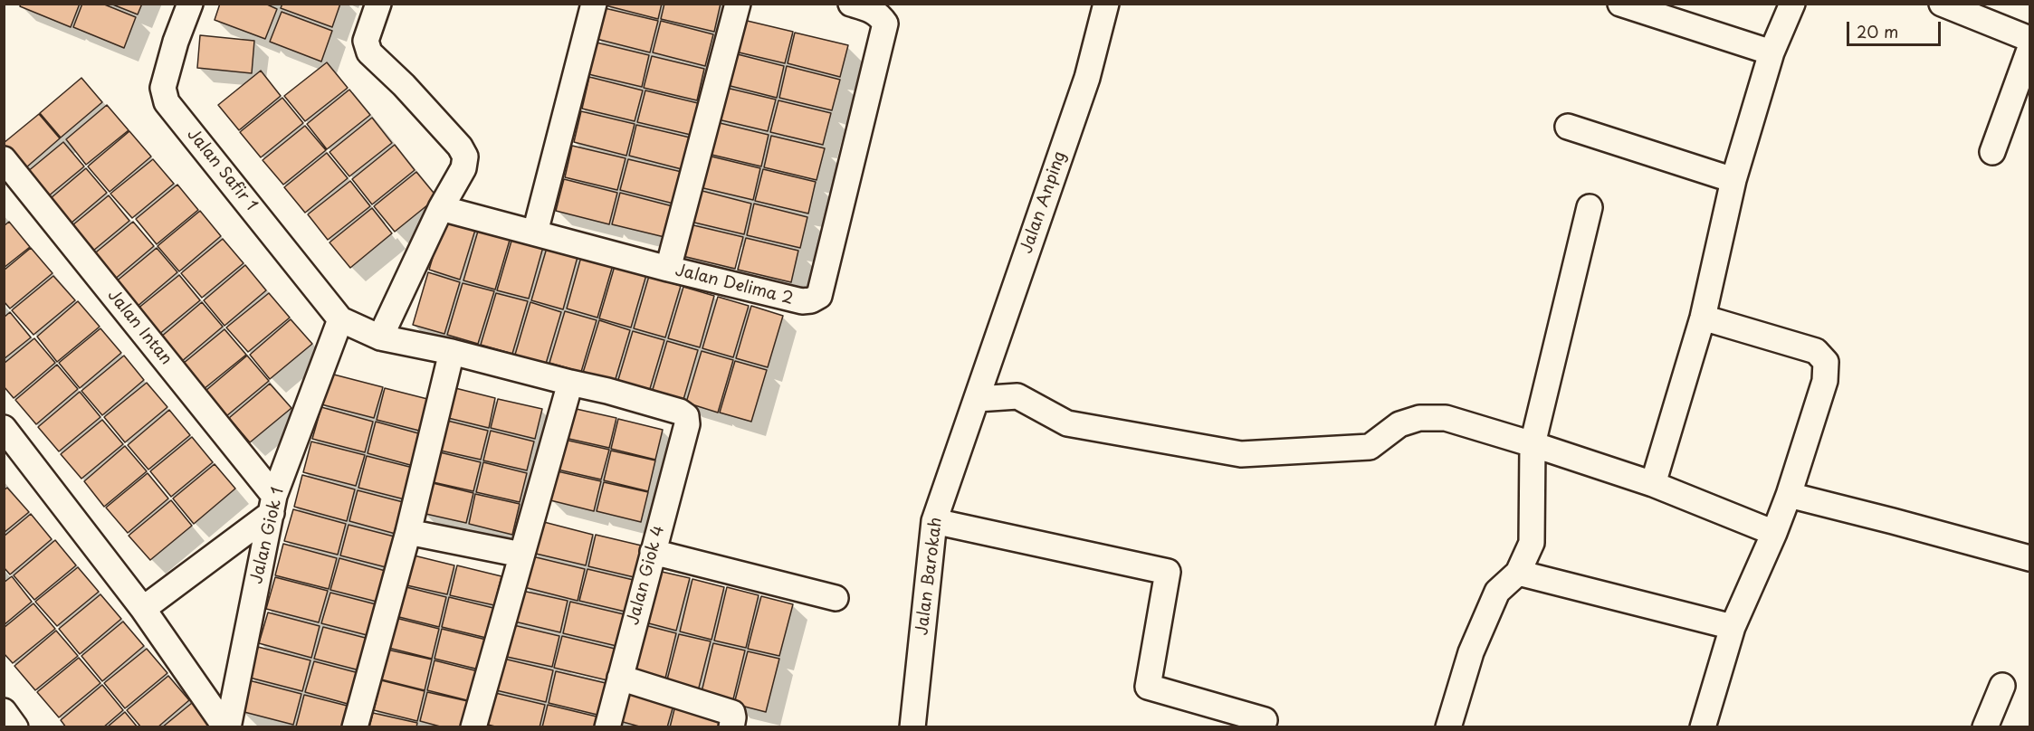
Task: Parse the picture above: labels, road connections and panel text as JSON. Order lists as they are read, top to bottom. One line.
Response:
{"streets":{"street":["Jalan Safir 1","Jalan Anping","Jalan Delima 2","Jalan Intan","Jalan Giok 1","Jalan Giok 4","Jalan Barokah"]},"crossings":[["Jalan Safir 1","Jalan Giok 1"],["Jalan Anping","Jalan Barokah"],["Jalan Intan","Jalan Giok 1"]],"scale_bar":"20 m"}
